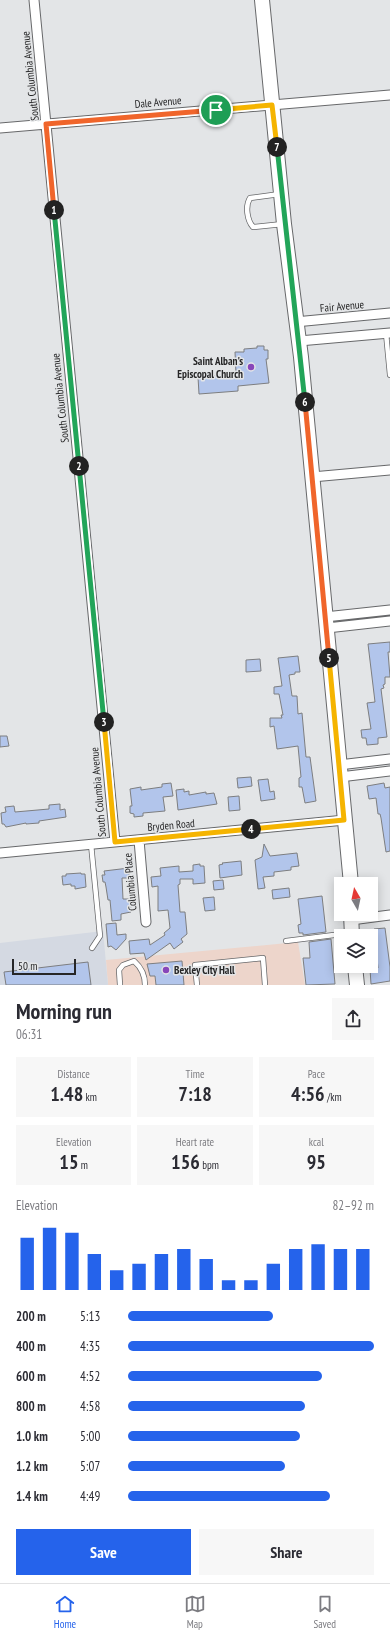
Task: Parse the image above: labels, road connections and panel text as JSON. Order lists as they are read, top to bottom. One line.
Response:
{"streets":{"street":["South Columbia Avenue","Dale Avenue","Fair Avenue","Bryden Road","Columbia Place"]},"crossings":[["South Columbia Avenue","Dale Avenue"],["South Columbia Avenue","Bryden Road"],["Bryden Road","Columbia Place"]],"places":["Saint Alban's Episcopal Church","Bexley City Hall"],"scale_bar":"50 m","north":"top","page":{"pins":["7","1","6","2","5","3","4"],"scale":"50 m","heading":["Morning run","06:31"],"stats":[["Distance","1.48 km"],["Time","7:18"],["Pace","4:56 /km"],["Elevation","15 m"],["Heart rate","156 bpm"],["kcal","95"]],"chart":["Elevation","82–92 m"],"list":[{"name":"200 m","note":"5:13"},{"name":"400 m","note":"4:35"},{"name":"600 m","note":"4:52"},{"name":"800 m","note":"4:58"},{"name":"1.0 km","note":"5:00"},{"name":"1.2 km","note":"5:07"},{"name":"1.4 km","note":"4:49"}],"buttons":["Save","Share"],"tabs":["Home","Map","Saved"]}}
